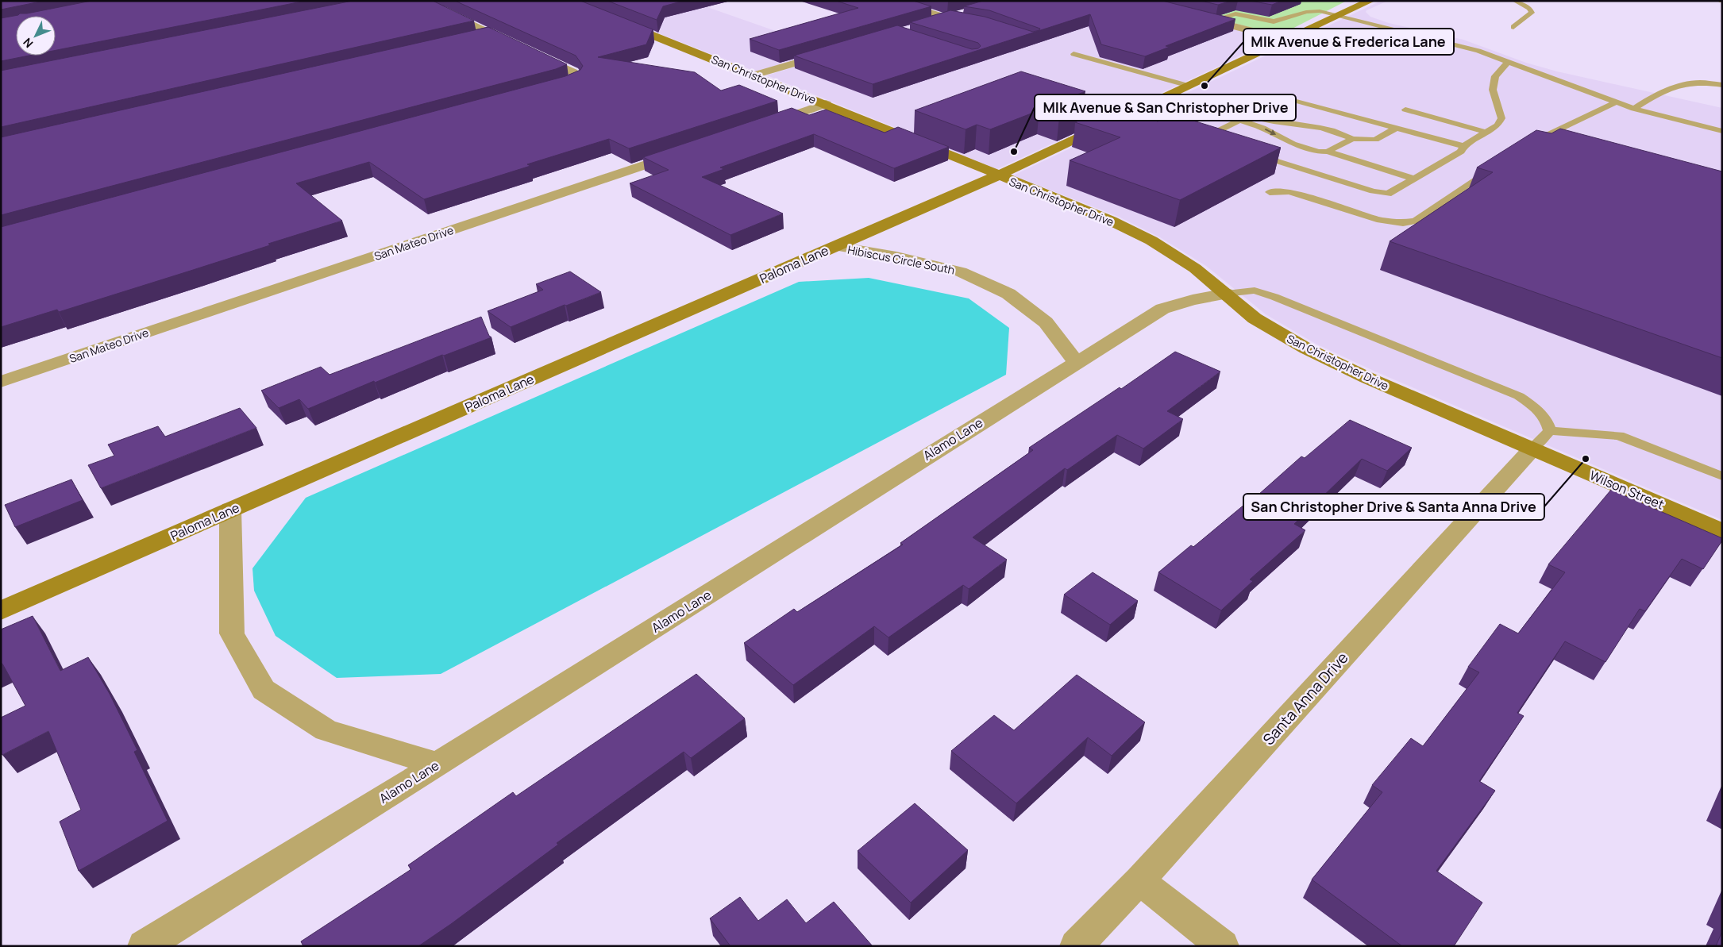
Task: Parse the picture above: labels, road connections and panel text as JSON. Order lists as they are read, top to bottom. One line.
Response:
{"streets":{"street":["San Christopher Drive","San Mateo Drive","Hibiscus Circle South","Paloma Lane","Alamo Lane","Wilson Street","Santa Anna Drive"]},"crossings":[["San Christopher Drive","Paloma Lane"],["San Christopher Drive","Alamo Lane"],["San Christopher Drive","Wilson Street"],["San Christopher Drive","Santa Anna Drive"],["Hibiscus Circle South","Paloma Lane"],["Hibiscus Circle South","Alamo Lane"],["Wilson Street","Santa Anna Drive"]],"places":["Mlk Avenue & Frederica Lane","Mlk Avenue & San Christopher Drive","San Christopher Drive & Santa Anna Drive"],"north":"bottom left"}
